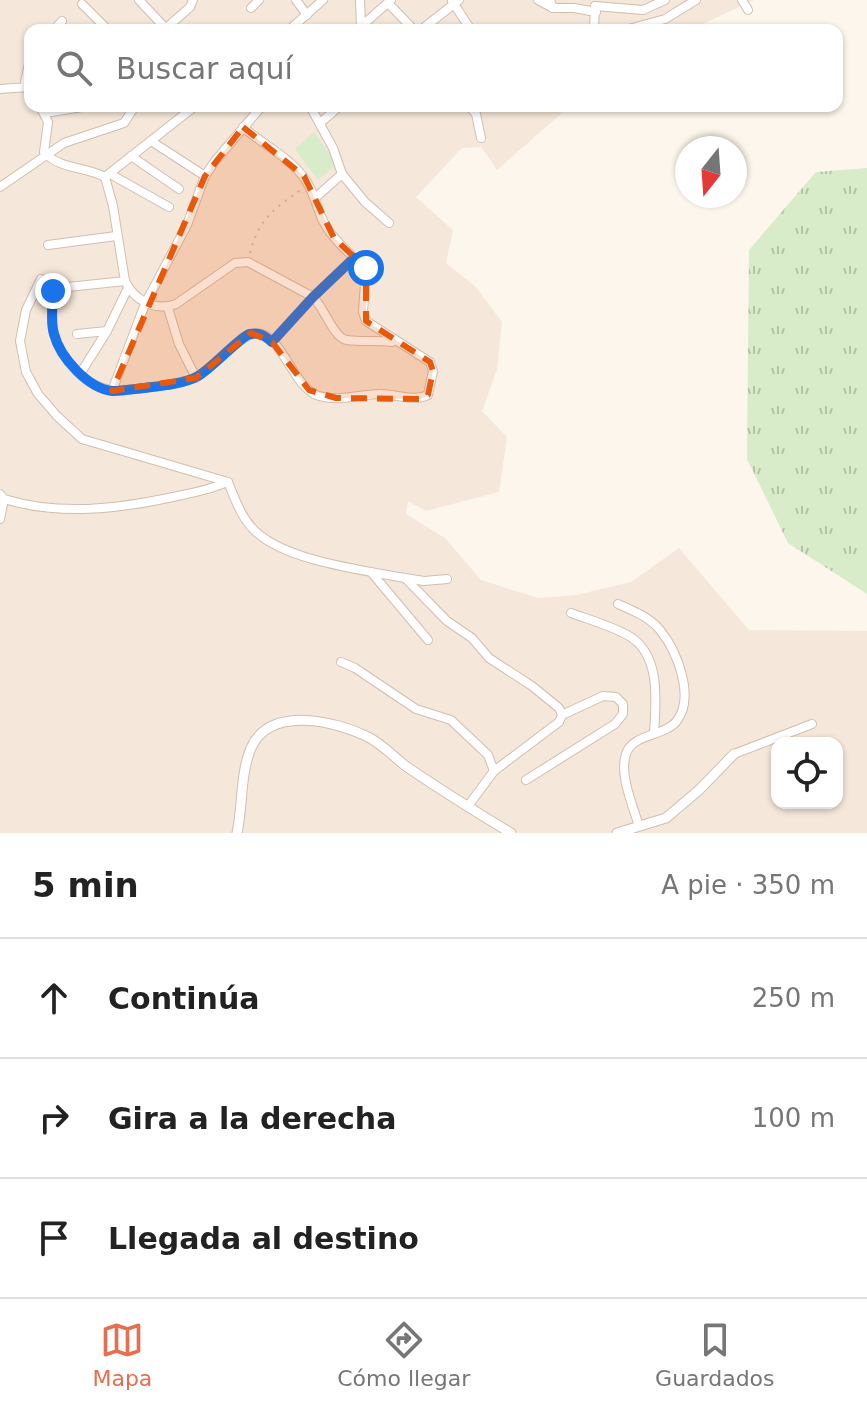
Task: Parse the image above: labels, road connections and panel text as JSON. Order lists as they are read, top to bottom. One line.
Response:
{"north":"bottom","page":{"search":"Buscar aquí","heading":["5 min","A pie · 350 m"],"list":[["Continúa","250 m"],["Gira a la derecha","100 m"],"Llegada al destino"],"nav":["Mapa","Cómo llegar","Guardados"]}}
